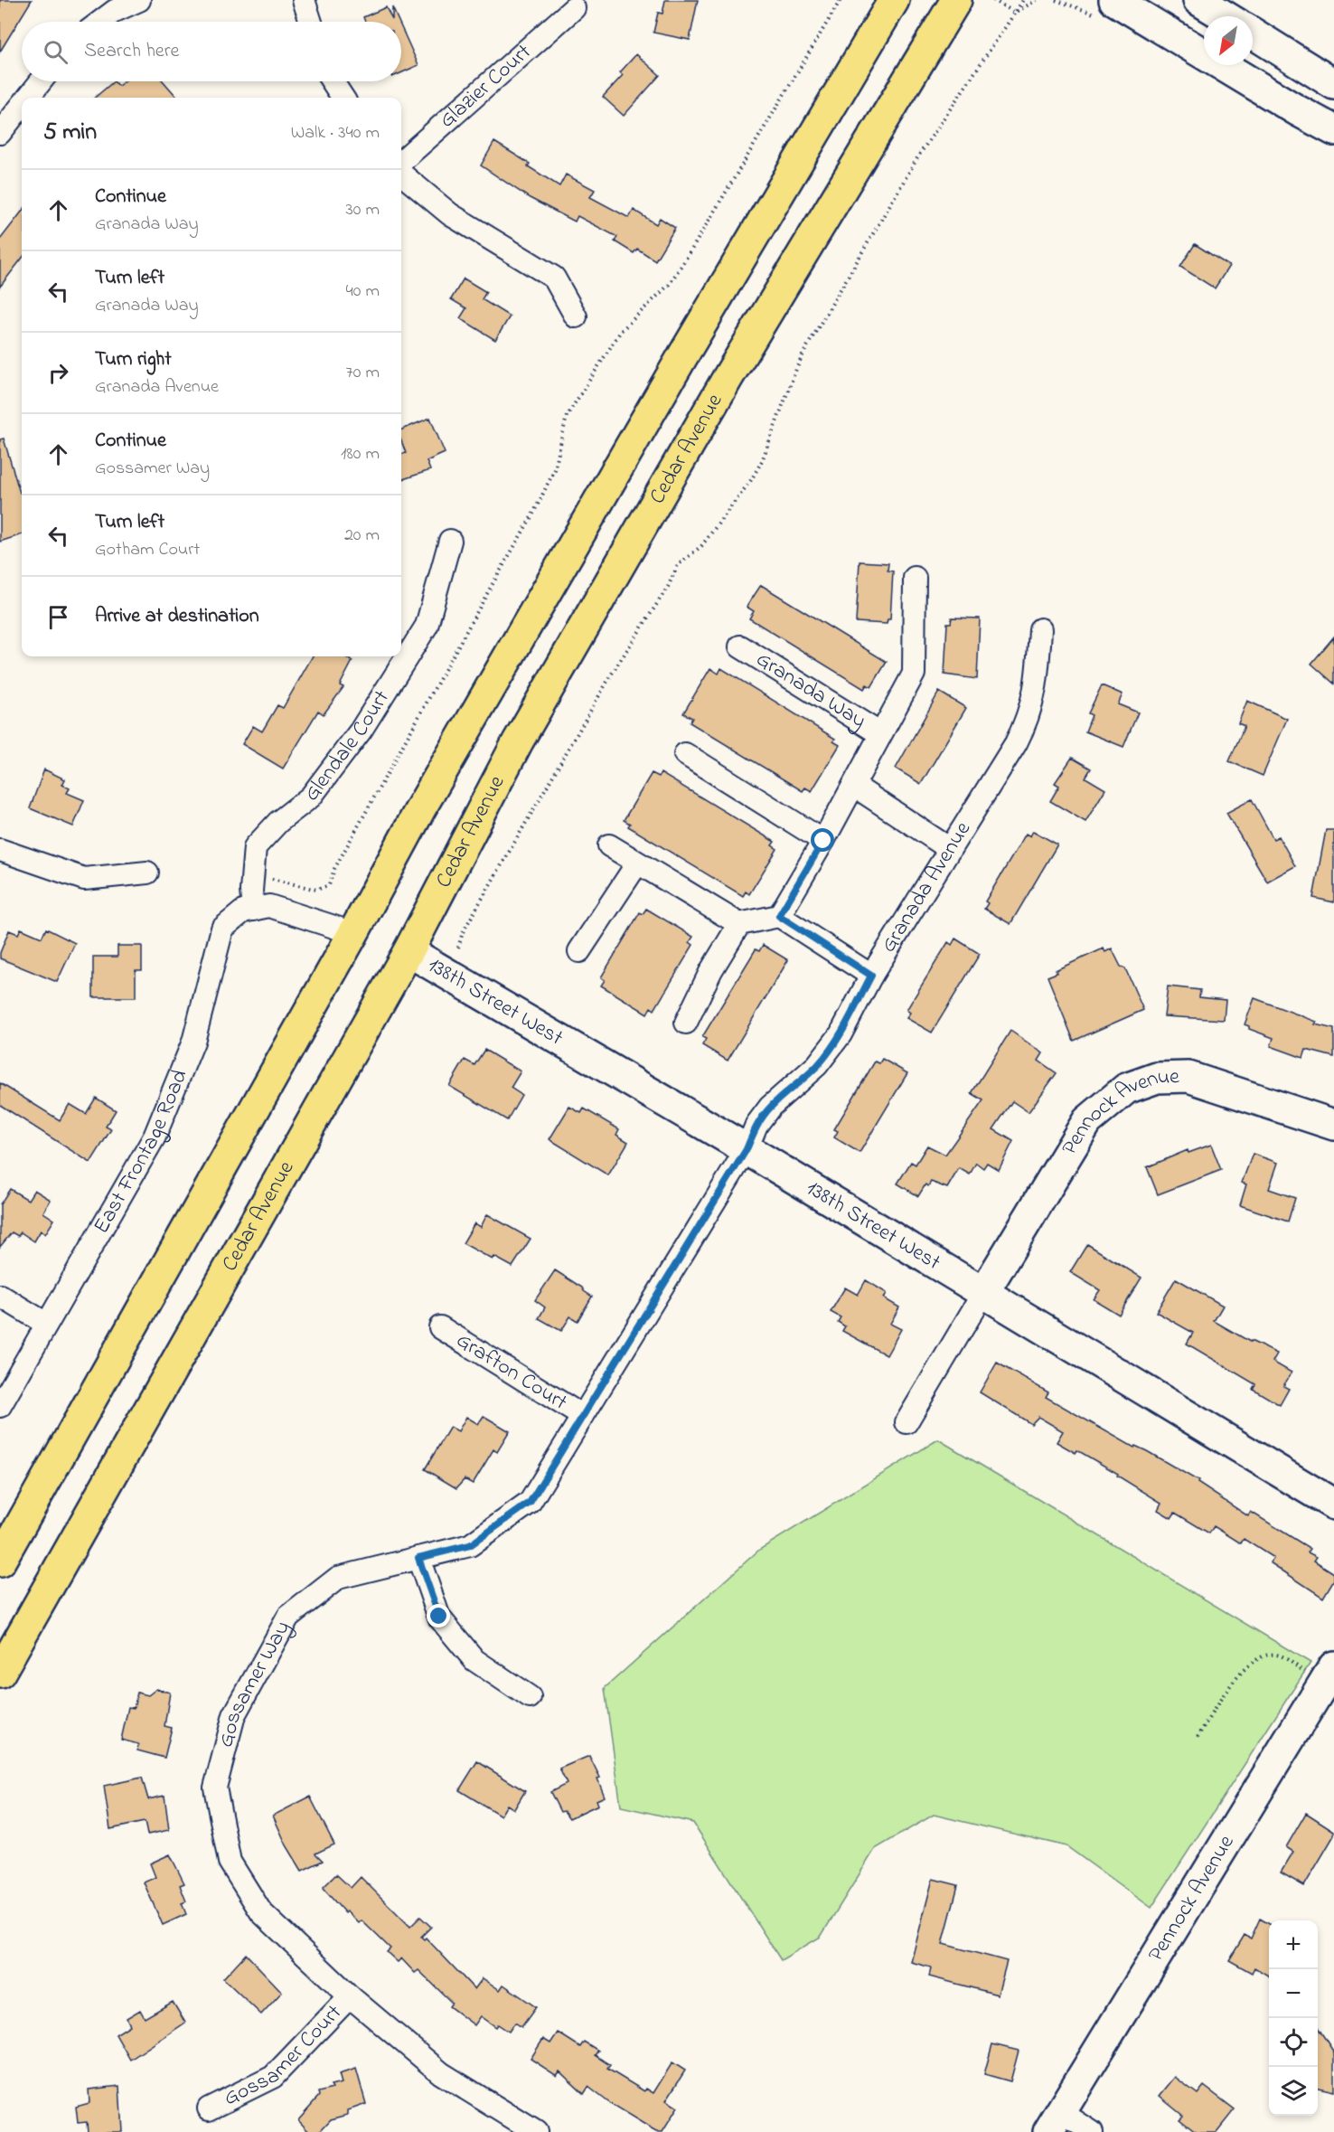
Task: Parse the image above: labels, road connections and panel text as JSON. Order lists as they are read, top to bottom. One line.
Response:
{"streets":{"highway":["Cedar Avenue"],"street":["Glazier Court","Granada Way","Glendale Court","Granada Avenue","138th Street West","Pennock Avenue","East Frontage Road","Grafton Court","Gossamer Way","Gossamer Court"]},"crossings":[["Cedar Avenue","138th Street West"],["Glendale Court","East Frontage Road"],["Granada Avenue","138th Street West"],["Granada Avenue","Gossamer Way"],["138th Street West","Pennock Avenue"],["138th Street West","Gossamer Way"],["Grafton Court","Gossamer Way"],["Gossamer Way","Gossamer Court"]],"north":"bottom left","page":{"search":"Search here","heading":["5 min","Walk · 340 m"],"list":[["Continue","Granada Way","30 m"],["Turn left","Granada Way","40 m"],["Turn right","Granada Avenue","70 m"],["Continue","Gossamer Way","180 m"],["Turn left","Gotham Court","20 m"],"Arrive at destination"],"map_buttons":["+","−"]}}
